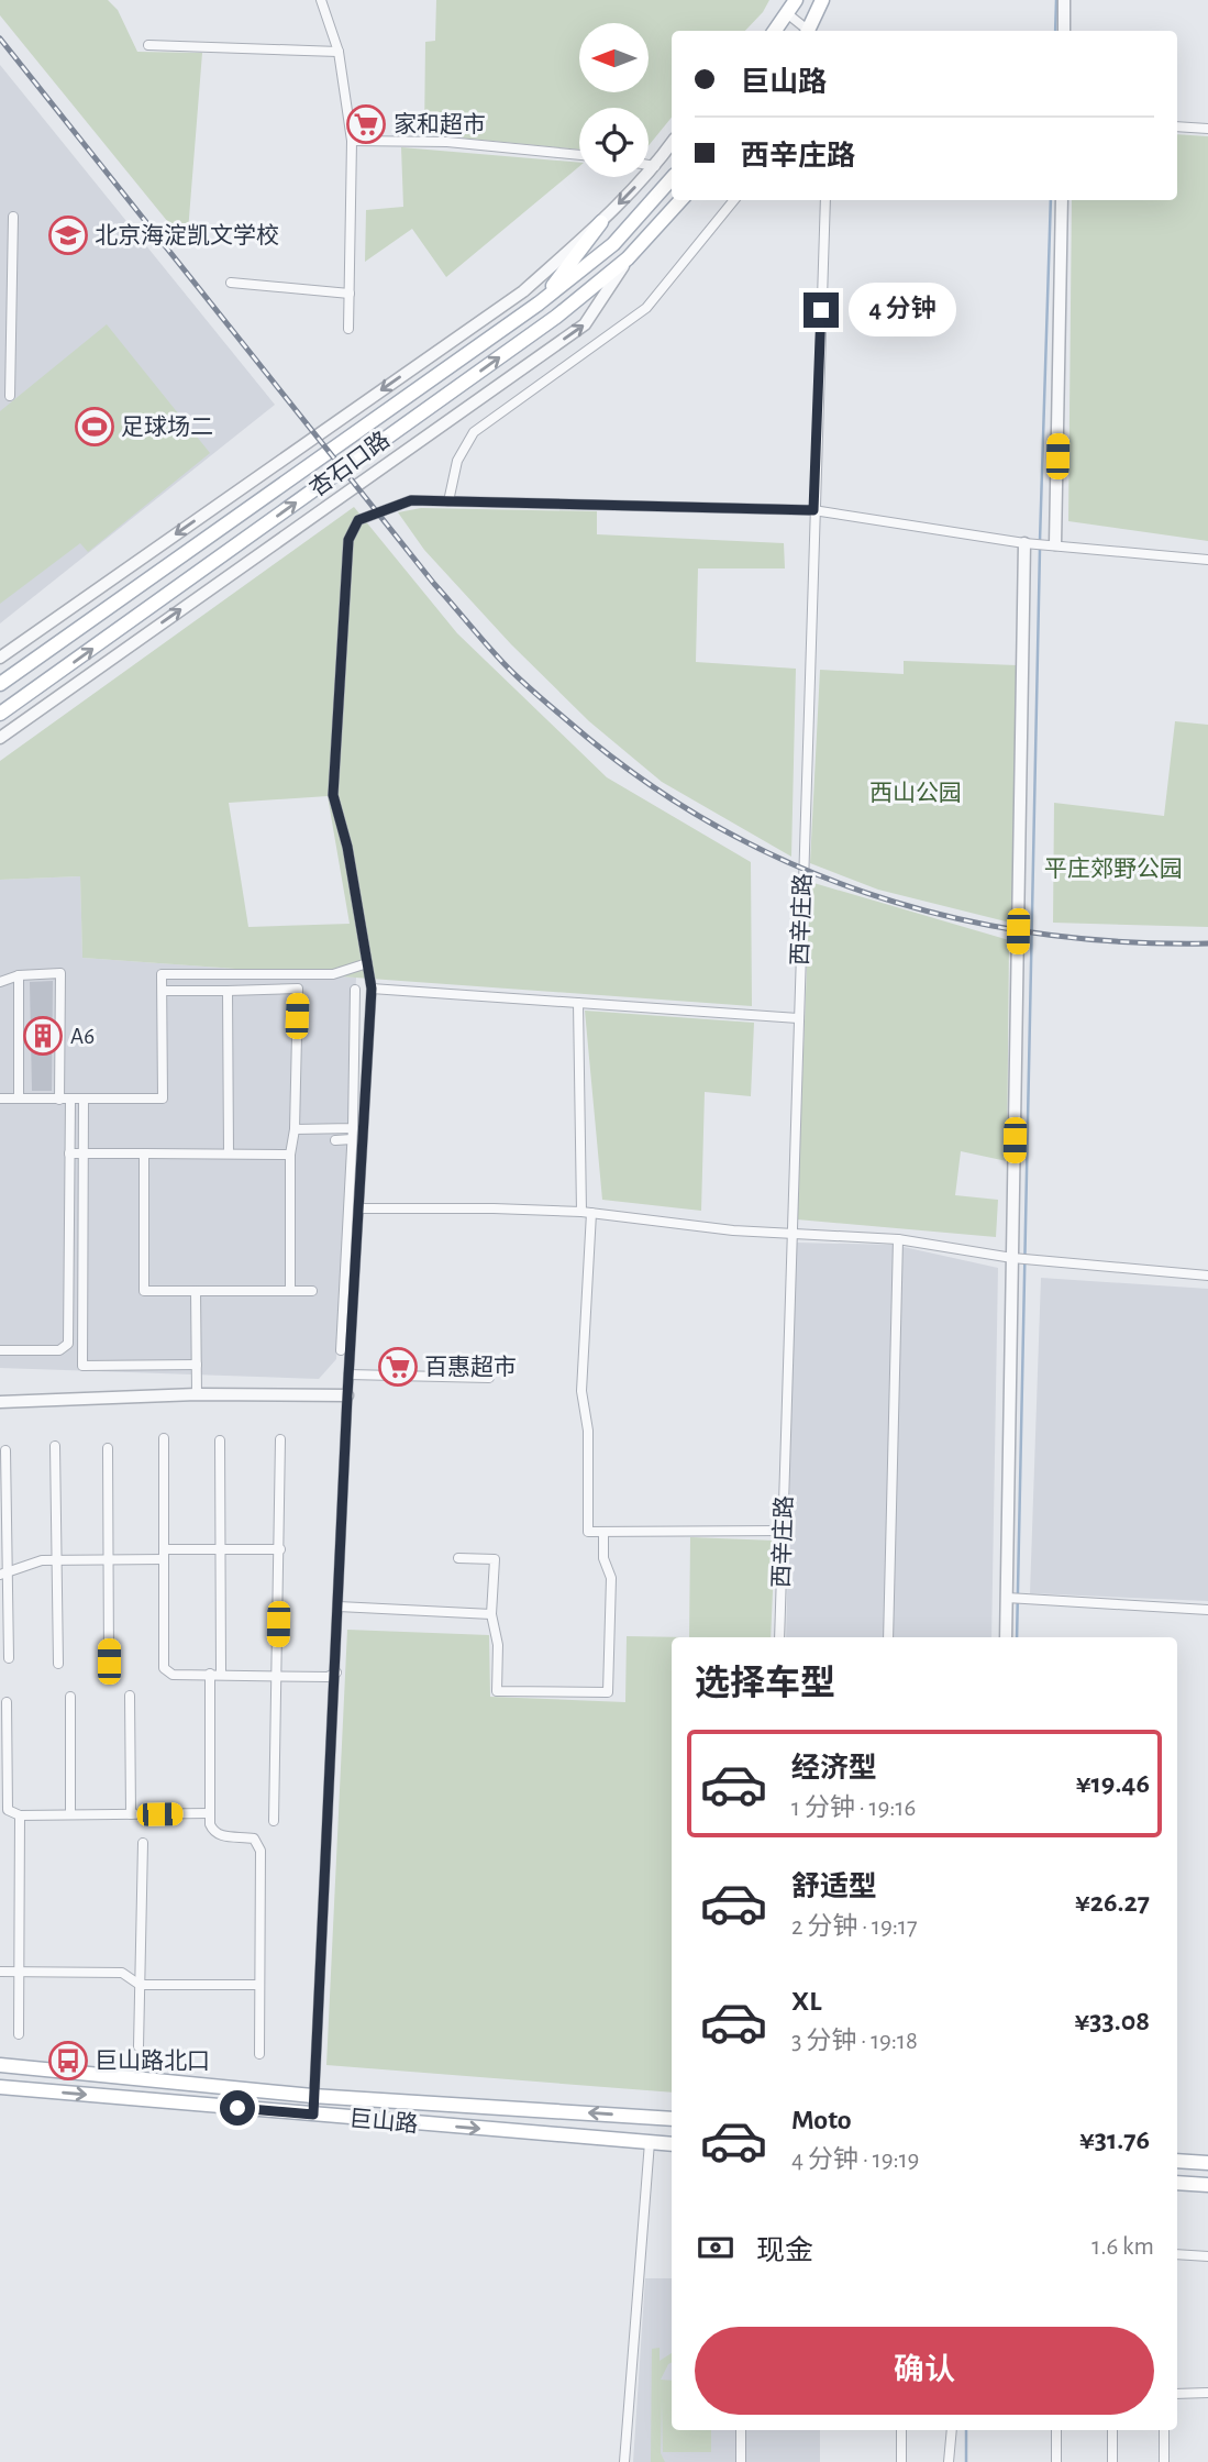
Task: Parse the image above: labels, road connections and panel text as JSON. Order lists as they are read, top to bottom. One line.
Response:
{"streets":{"main road":["杏石口路","巨山路"],"street":["西辛庄路"]},"parks":["西山公园","平庄郊野公园"],"places":{"supermarket":["家和超市","百惠超市"],"school or university":["北京海淀凯文学校"],"sports":["足球场二"],"building":["A6"],"bus stop":["巨山路北口"]},"north":"left","page":{"banner":["巨山路","西辛庄路"],"bubble":"4 分钟","heading":"选择车型","list":[{"name":"经济型","note":"1 分钟 · 19:16","value":"¥19.46"},{"name":"舒适型","note":"2 分钟 · 19:17","value":"¥26.27"},{"name":"XL","note":"3 分钟 · 19:18","value":"¥33.08"},{"name":"Moto","note":"4 分钟 · 19:19","value":"¥31.76"}],"pay":["现金","1.6 km"],"buttons":"确认"}}
